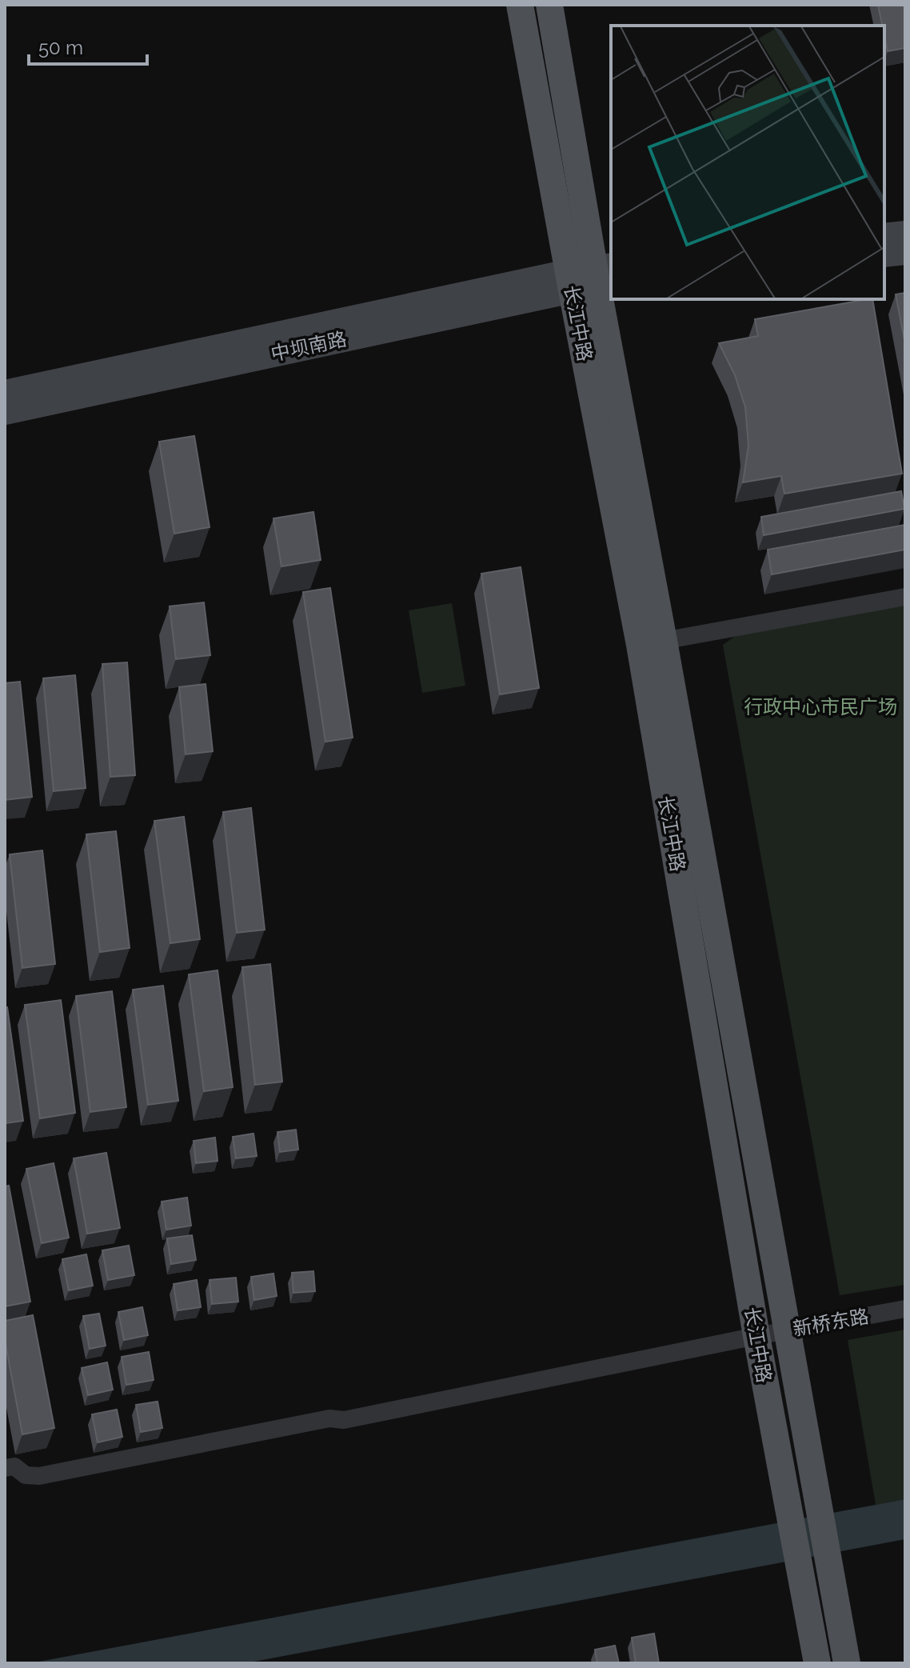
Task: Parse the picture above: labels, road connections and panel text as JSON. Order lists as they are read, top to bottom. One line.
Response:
{"streets":{"main road":["长江中路","中坝南路"],"street":["新桥东路"]},"crossings":[["长江中路","中坝南路"],["长江中路","新桥东路"]],"parks":["行政中心市民广场"],"scale_bar":"50 m"}
